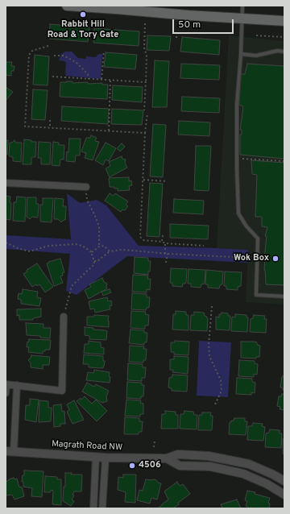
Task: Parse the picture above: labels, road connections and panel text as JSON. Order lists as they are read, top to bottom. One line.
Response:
{"streets":{"street":["Magrath Road NW"]},"places":["Rabbit Hill Road & Tory Gate","Wok Box","4506"],"scale_bar":"50 m"}
